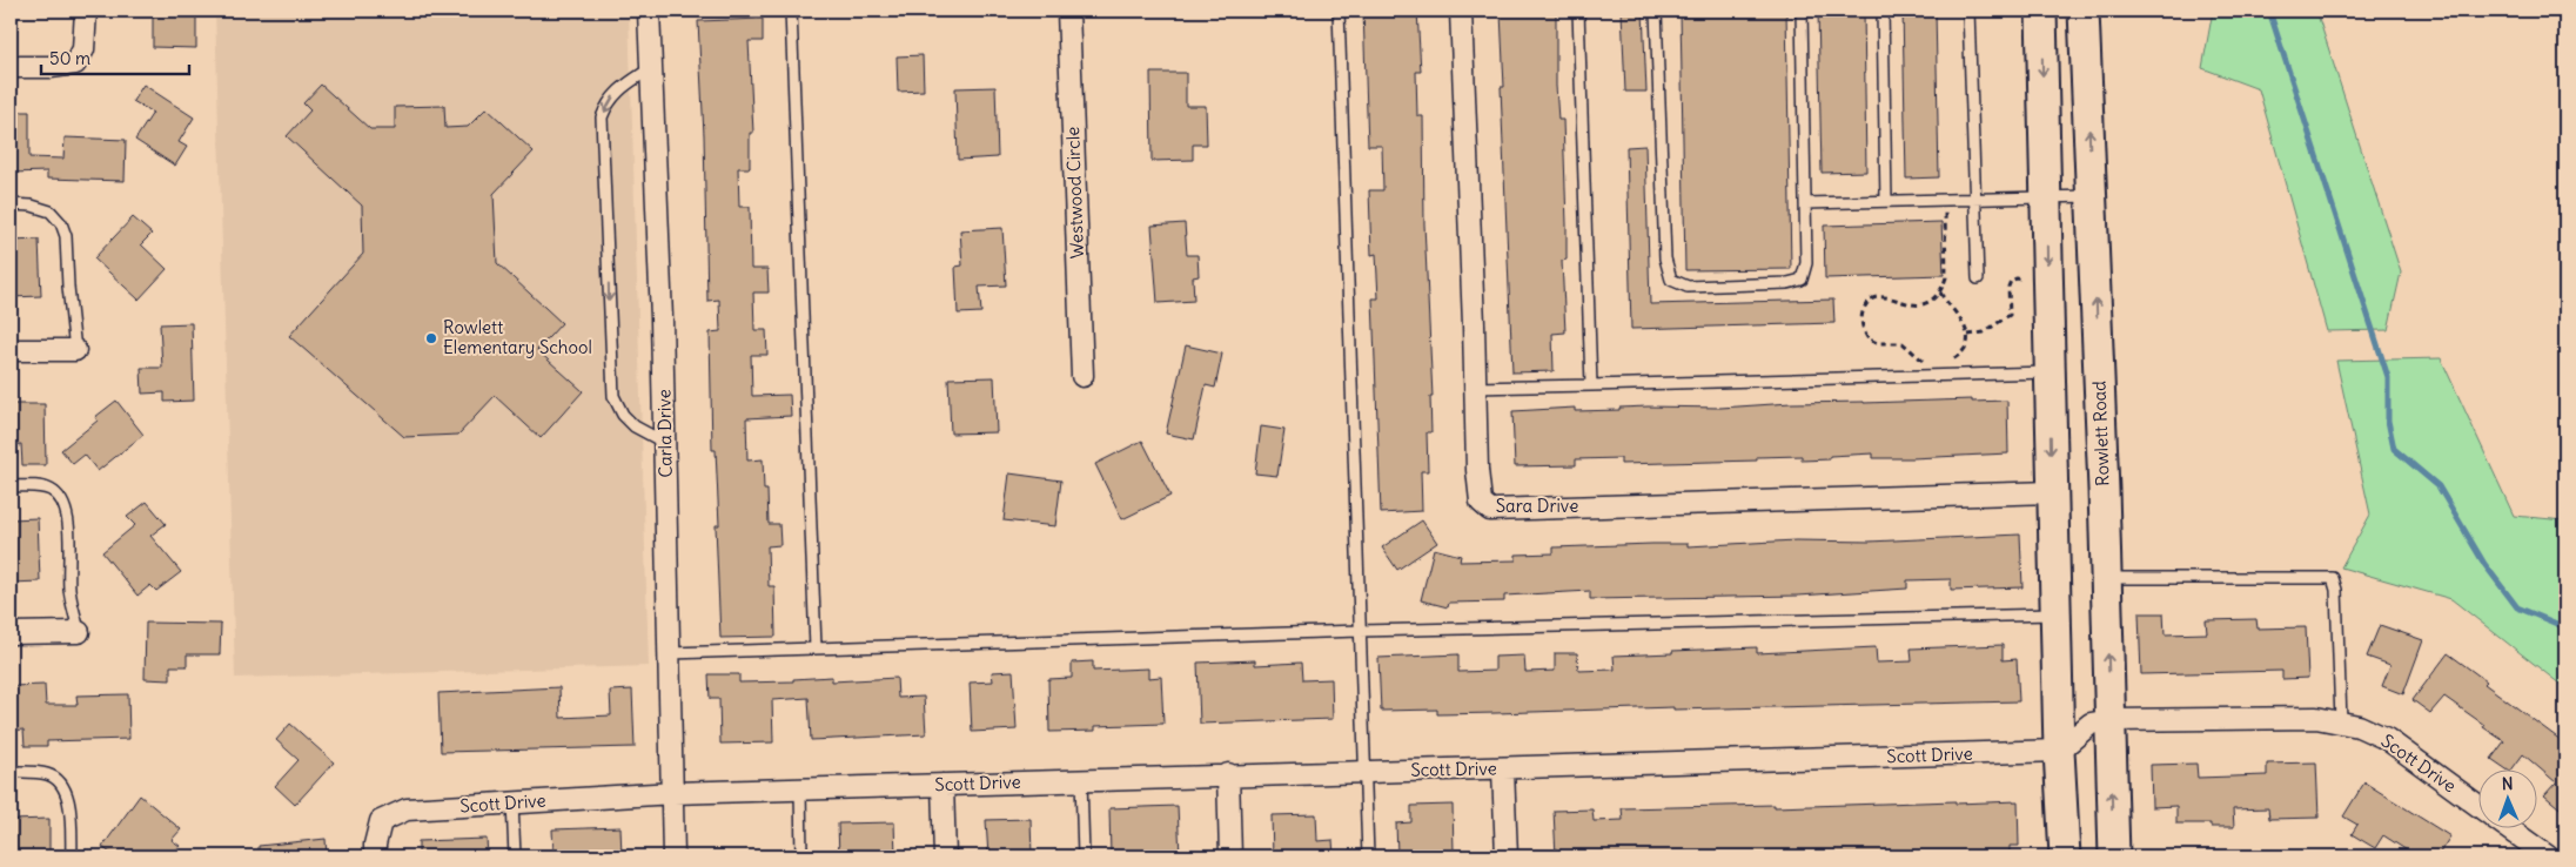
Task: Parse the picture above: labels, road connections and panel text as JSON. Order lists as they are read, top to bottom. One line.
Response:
{"streets":{"main road":["Rowlett Road"],"street":["Westwood Circle","Carla Drive","Sara Drive","Scott Drive"]},"crossings":[["Carla Drive","Scott Drive"],["Rowlett Road","Scott Drive"]],"places":["Rowlett Elementary School"],"scale_bar":"50 m","north":"top"}
